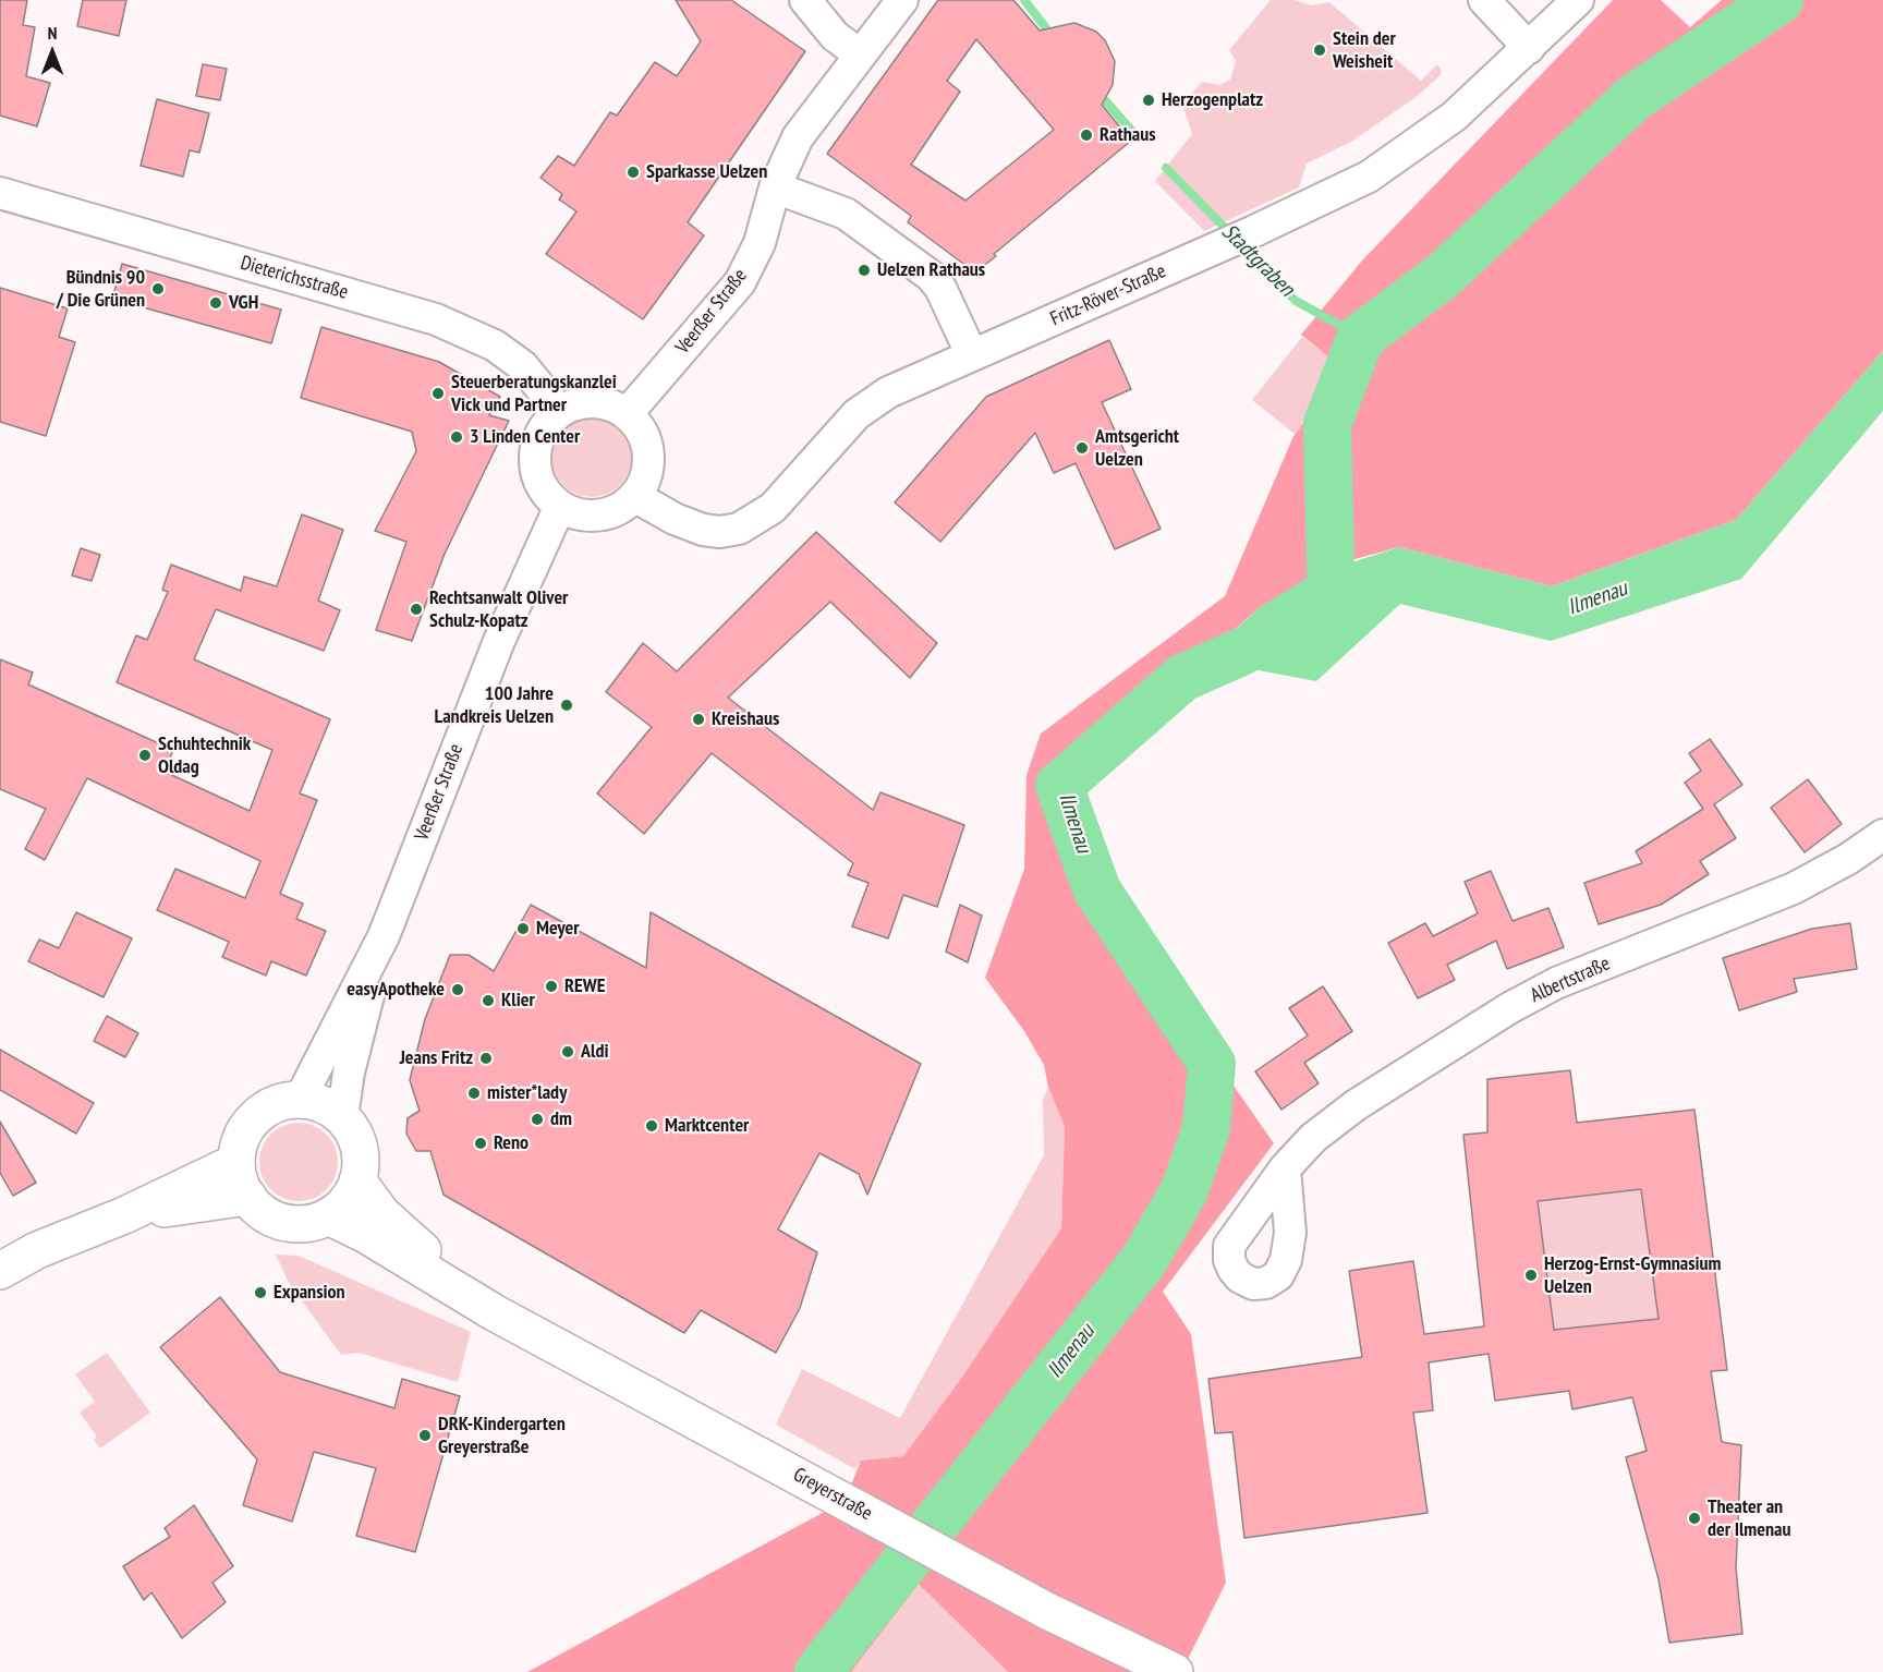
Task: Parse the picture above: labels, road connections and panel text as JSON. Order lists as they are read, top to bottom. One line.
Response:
{"streets":{"main road":["Greyerstraße"],"street":["Dieterichsstraße","Fritz-Röver-Straße","Veerßer Straße","Albertstraße"]},"crossings":[["Dieterichsstraße","Fritz-Röver-Straße"],["Dieterichsstraße","Veerßer Straße"],["Fritz-Röver-Straße","Veerßer Straße"],["Veerßer Straße","Greyerstraße"]],"water":["Stadtgraben","Ilmenau"],"places":["Stein der Weisheit","Herzogenplatz","Rathaus","Sparkasse Uelzen","Uelzen Rathaus","Bündnis 90 / Die Grünen","VGH","Steuerberatungskanzlei Vick und Partner","3 Linden Center","Amtsgericht Uelzen","Rechtsanwalt Oliver Schulz-Kopatz","100 Jahre Landkreis Uelzen","Kreishaus","Schuhtechnik Oldag","Meyer","REWE","easyApotheke","Klier","Aldi","Jeans Fritz","mister*lady","dm","Marktcenter","Reno","Herzog-Ernst-Gymnasium Uelzen","Expansion","DRK-Kindergarten Greyerstraße","Theater an der Ilmenau"],"north":"top"}
